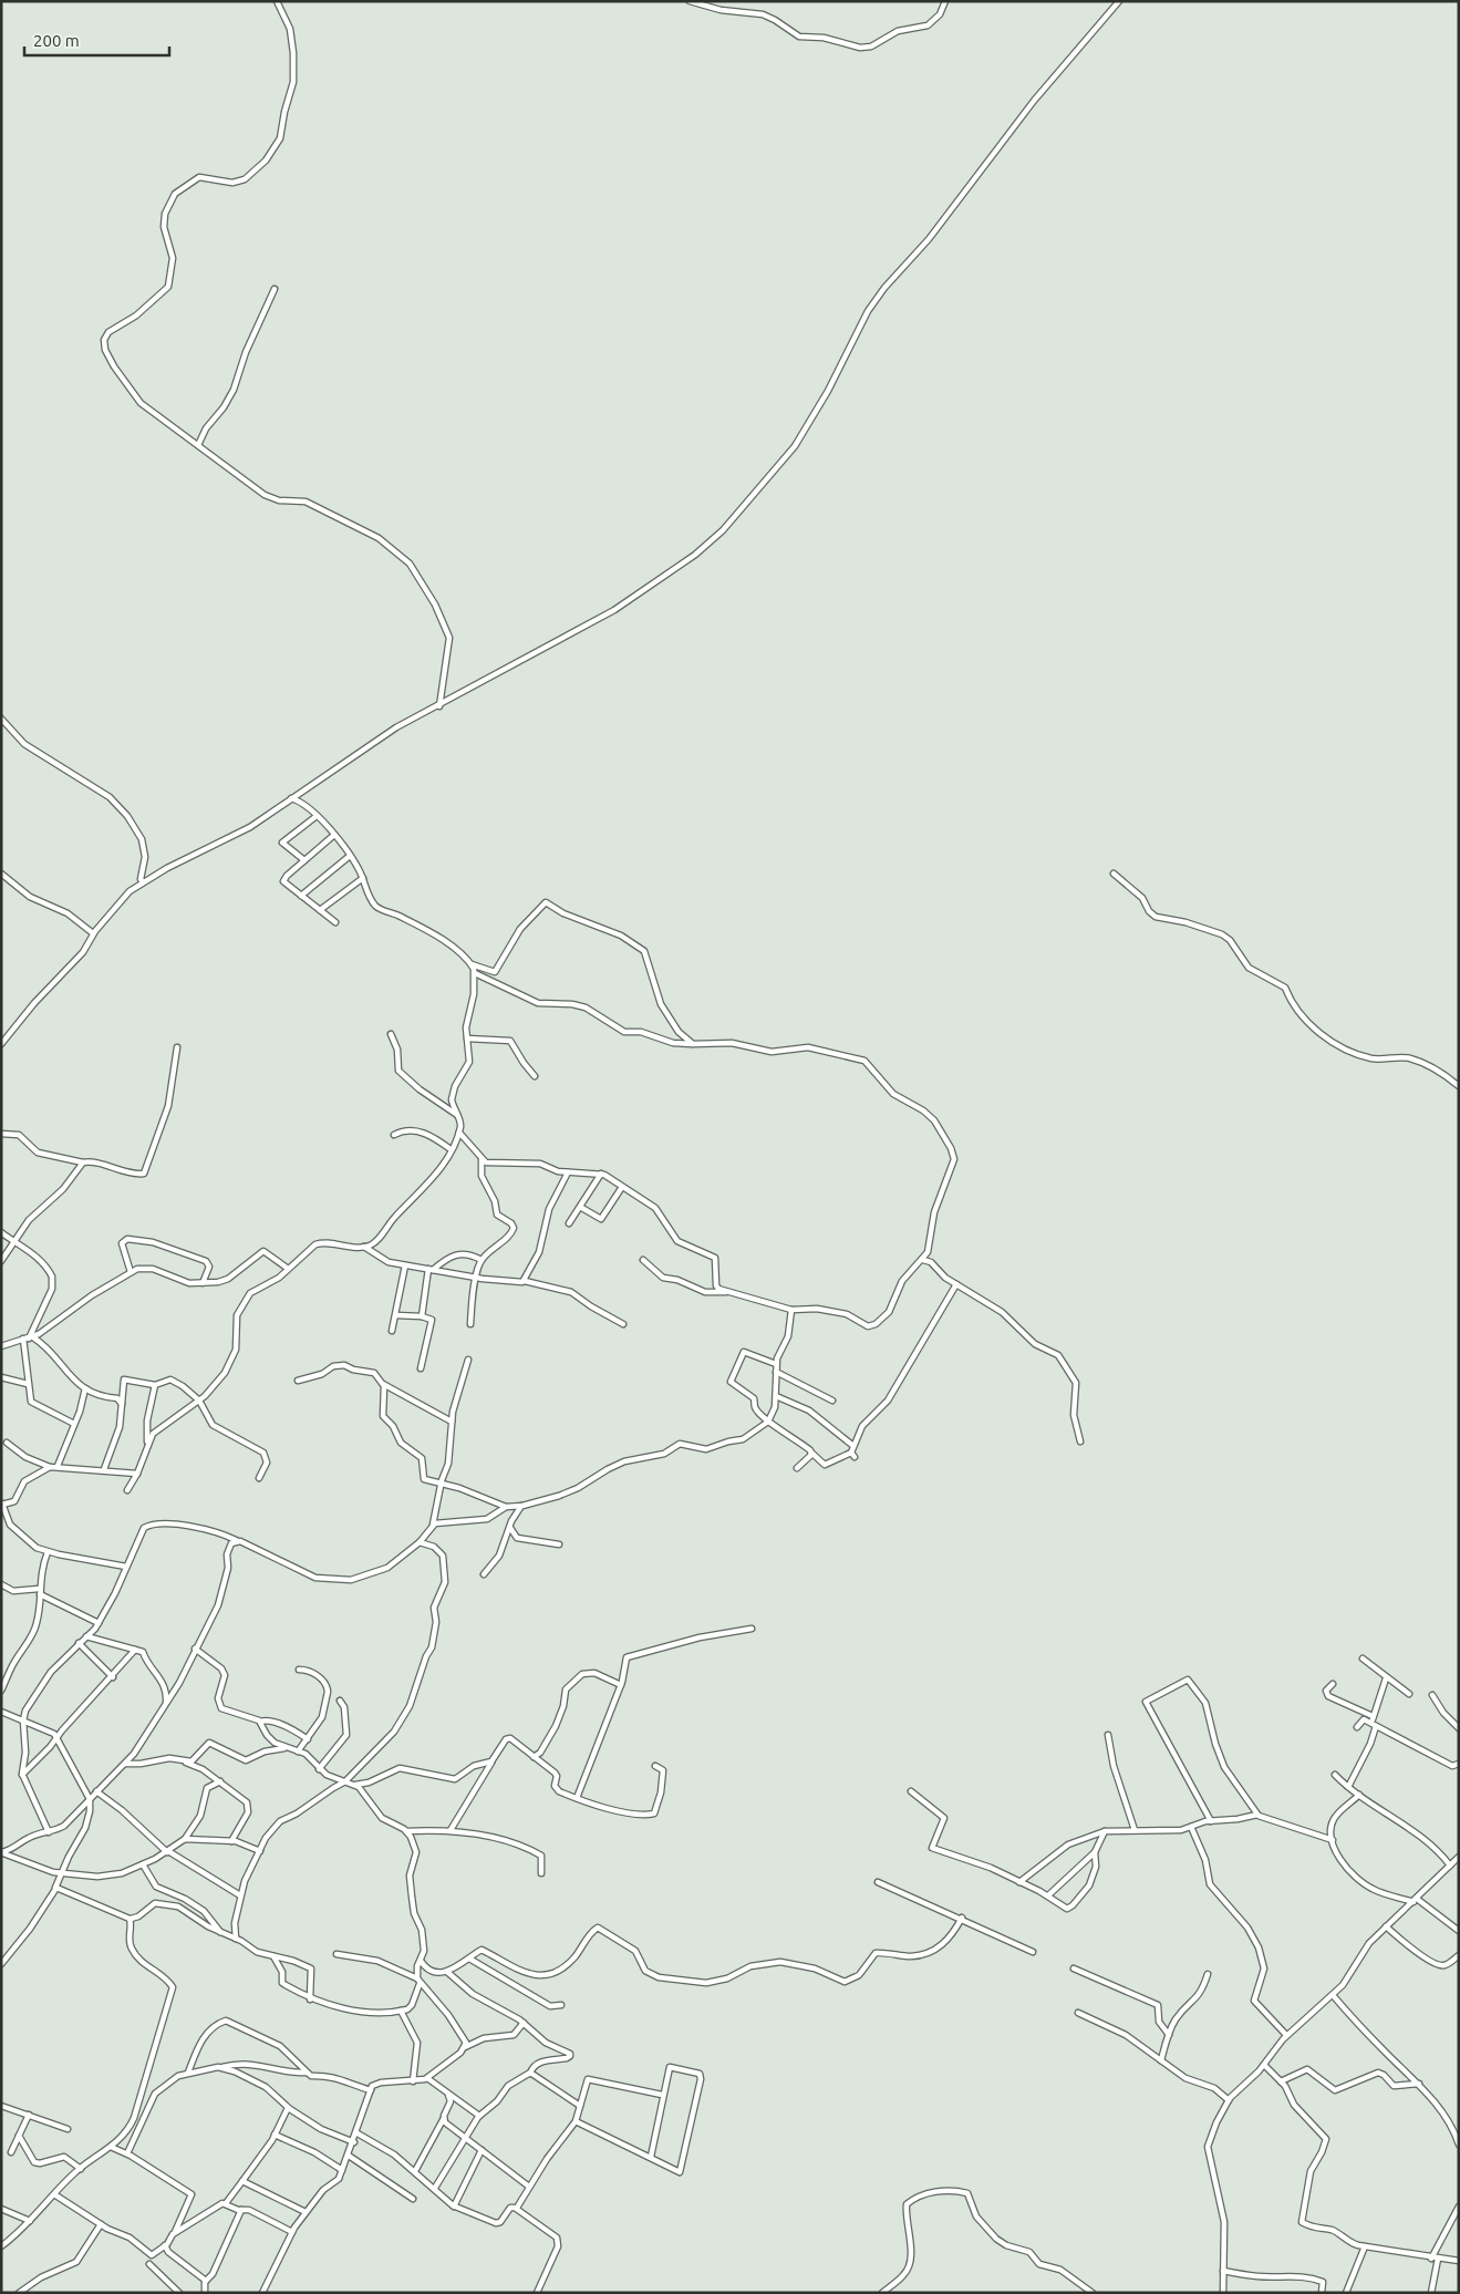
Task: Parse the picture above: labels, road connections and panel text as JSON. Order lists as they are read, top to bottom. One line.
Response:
{"scale_bar":"200 m"}
